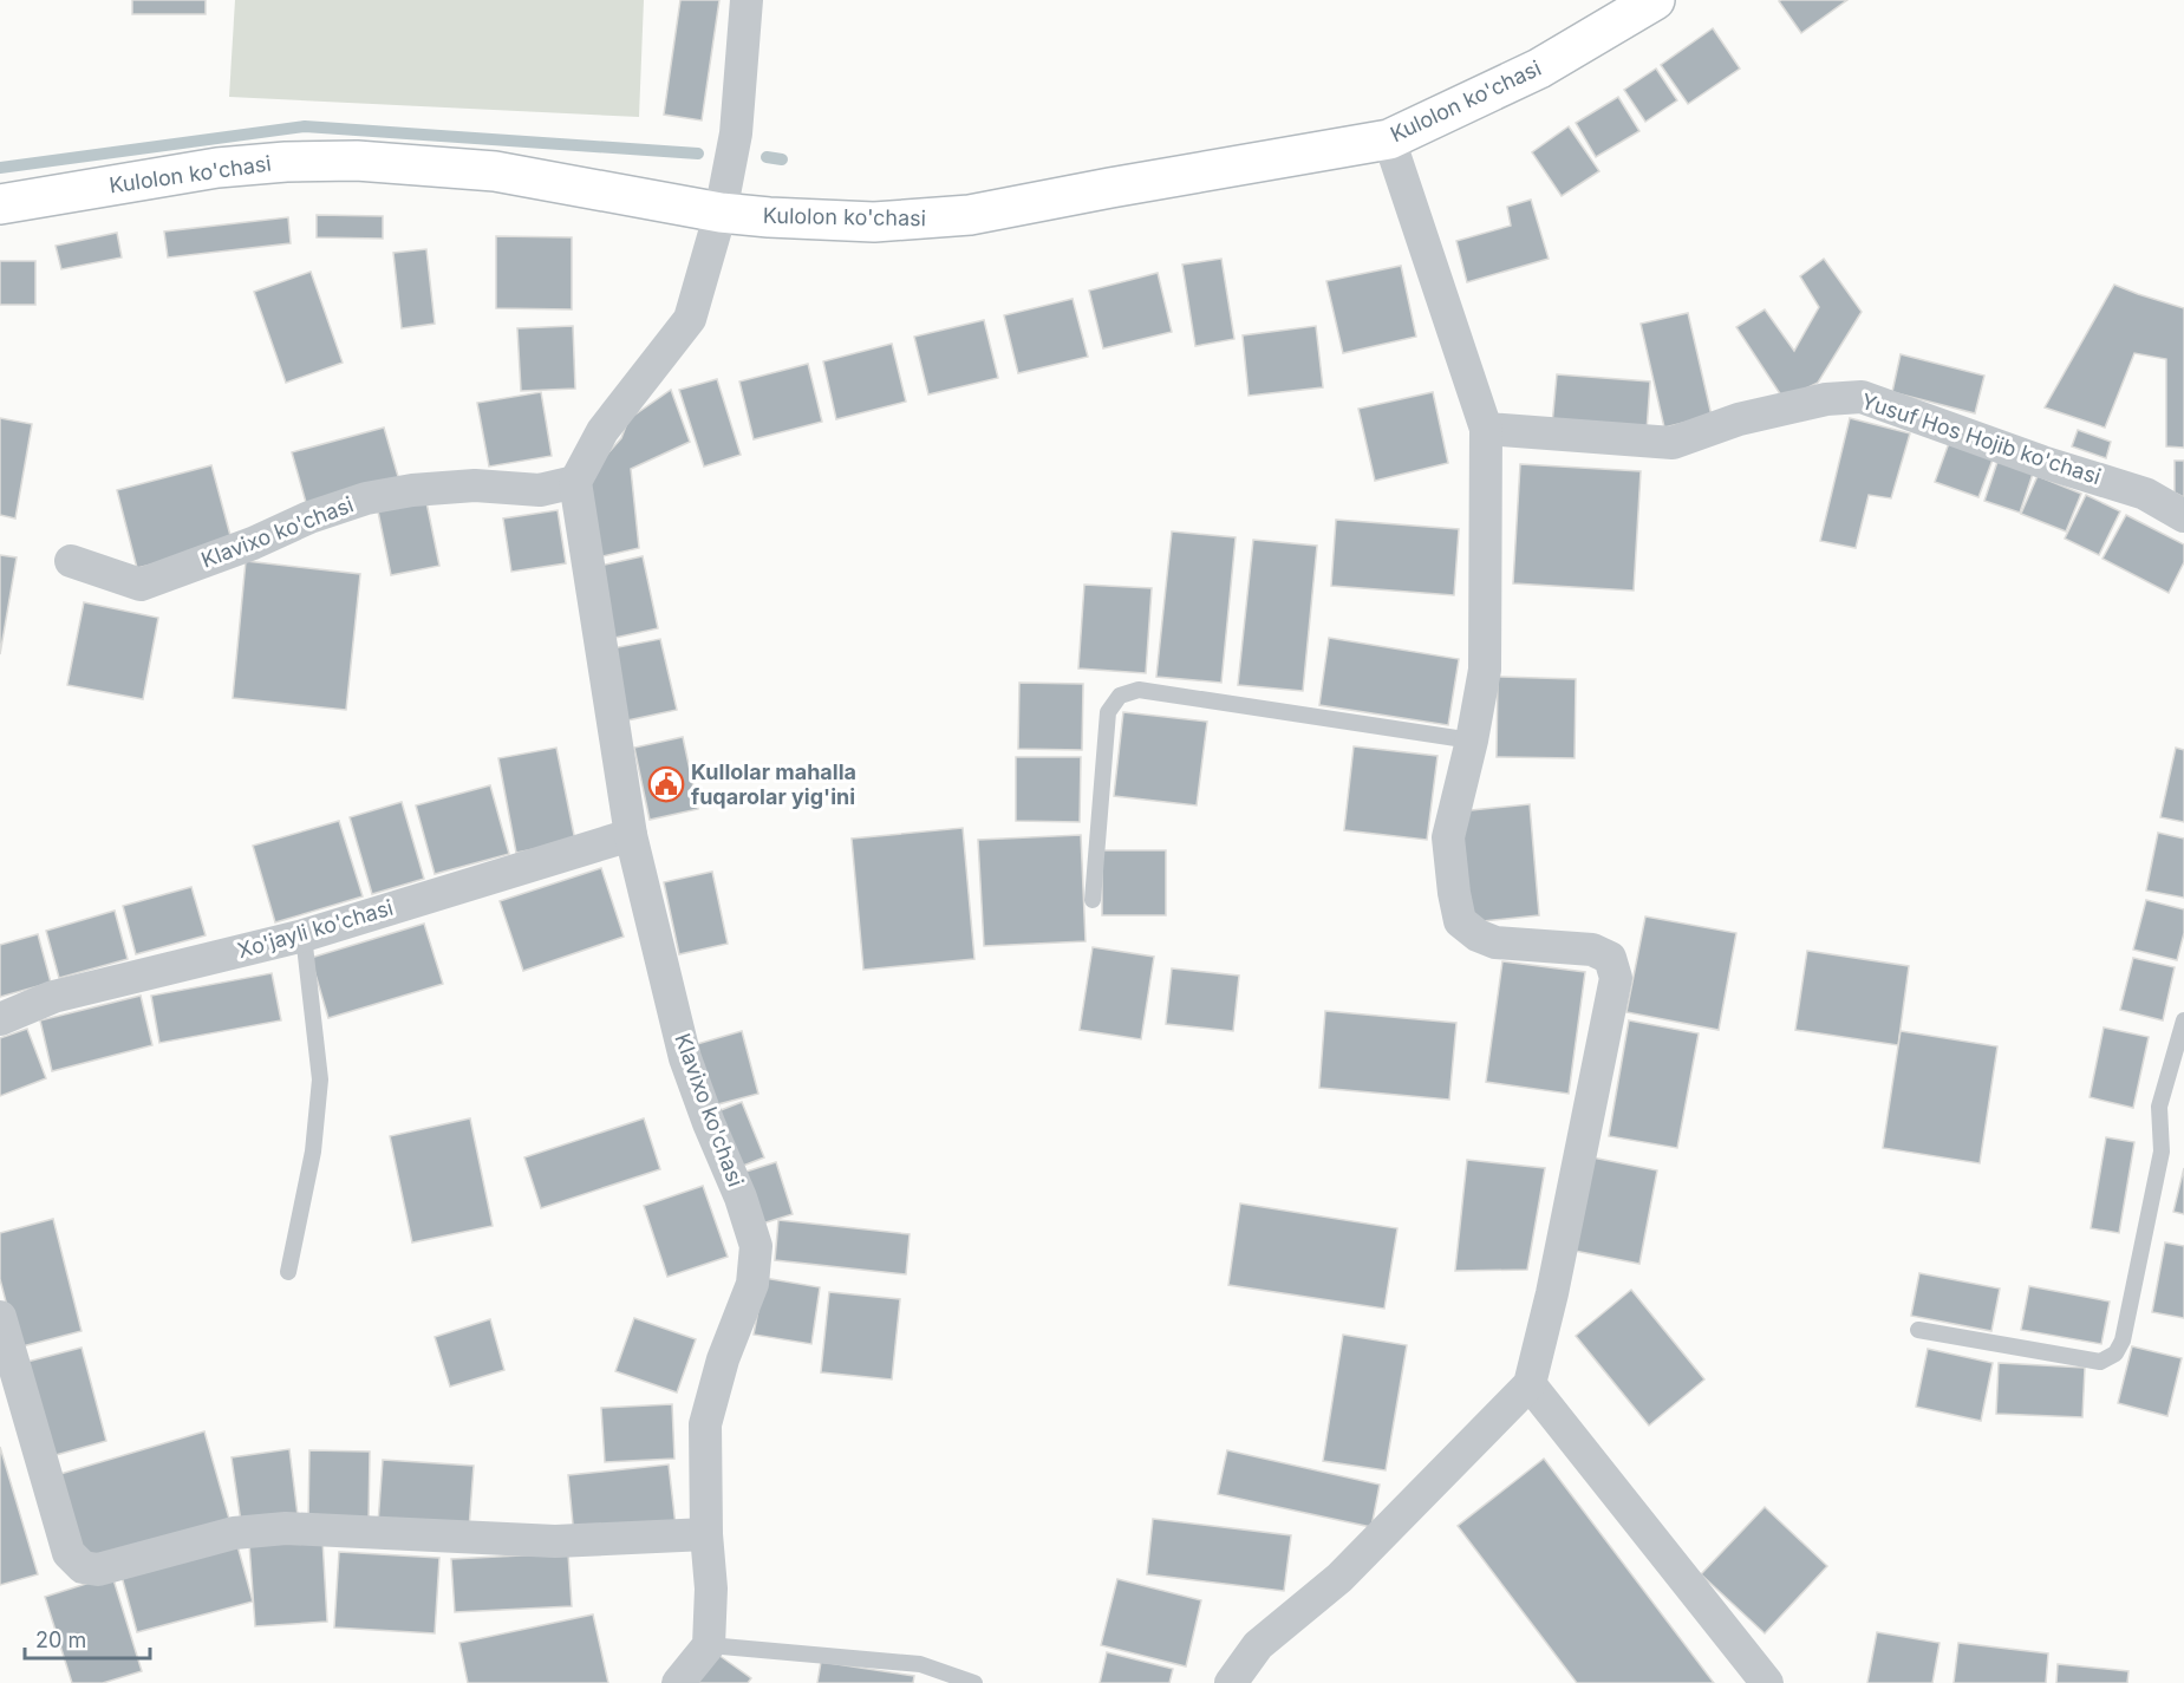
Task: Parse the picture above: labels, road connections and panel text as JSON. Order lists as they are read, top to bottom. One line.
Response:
{"streets":{"main road":["Kulolon ko'chasi"],"street":["Yusuf Hos Hojib ko'chasi","Klavixo ko'chasi","Xo'jayli ko'chasi"]},"crossings":[["Klavixo ko'chasi","Xo'jayli ko'chasi"]],"places":{"public building":["Kullolar mahalla fuqarolar yig'ini"]},"scale_bar":"20 m"}
